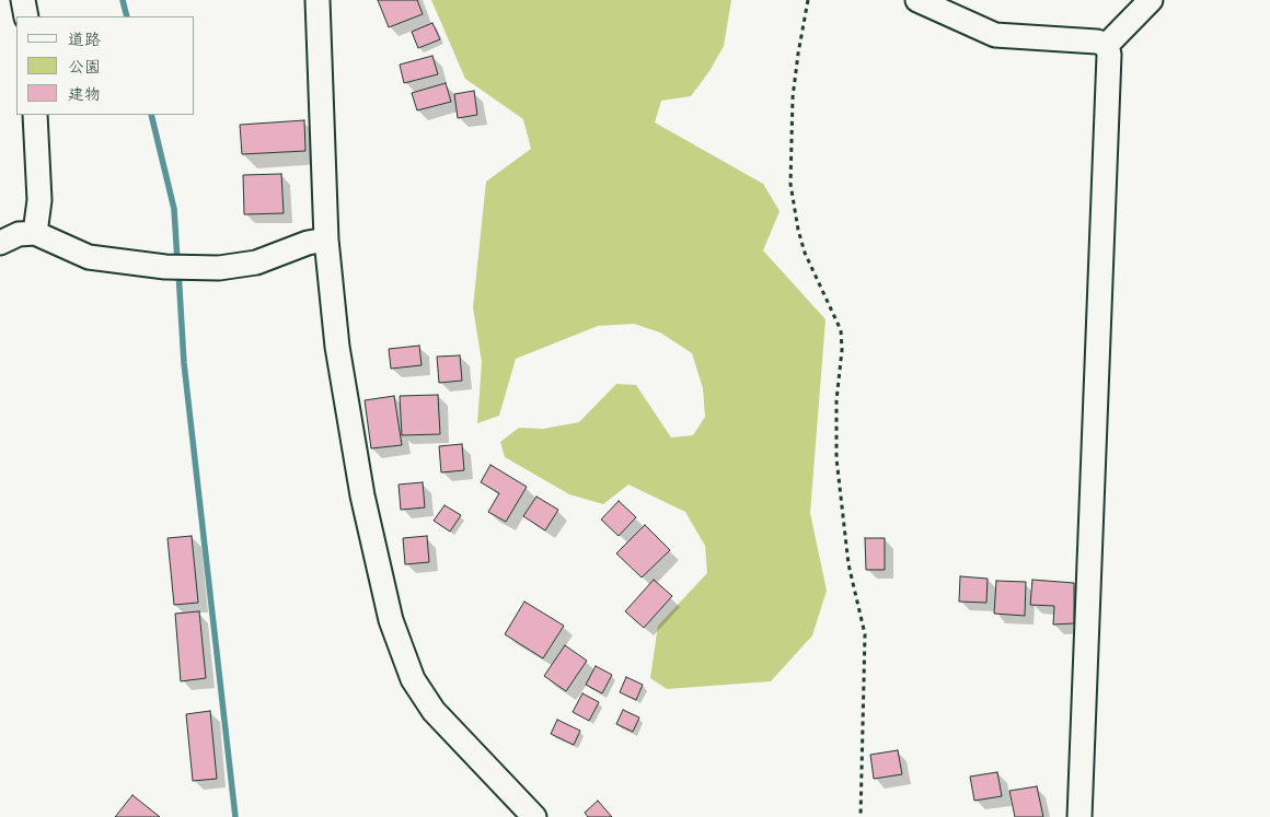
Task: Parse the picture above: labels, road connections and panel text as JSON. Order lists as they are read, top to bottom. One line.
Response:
{"legend":["道路","公園","建物"]}
